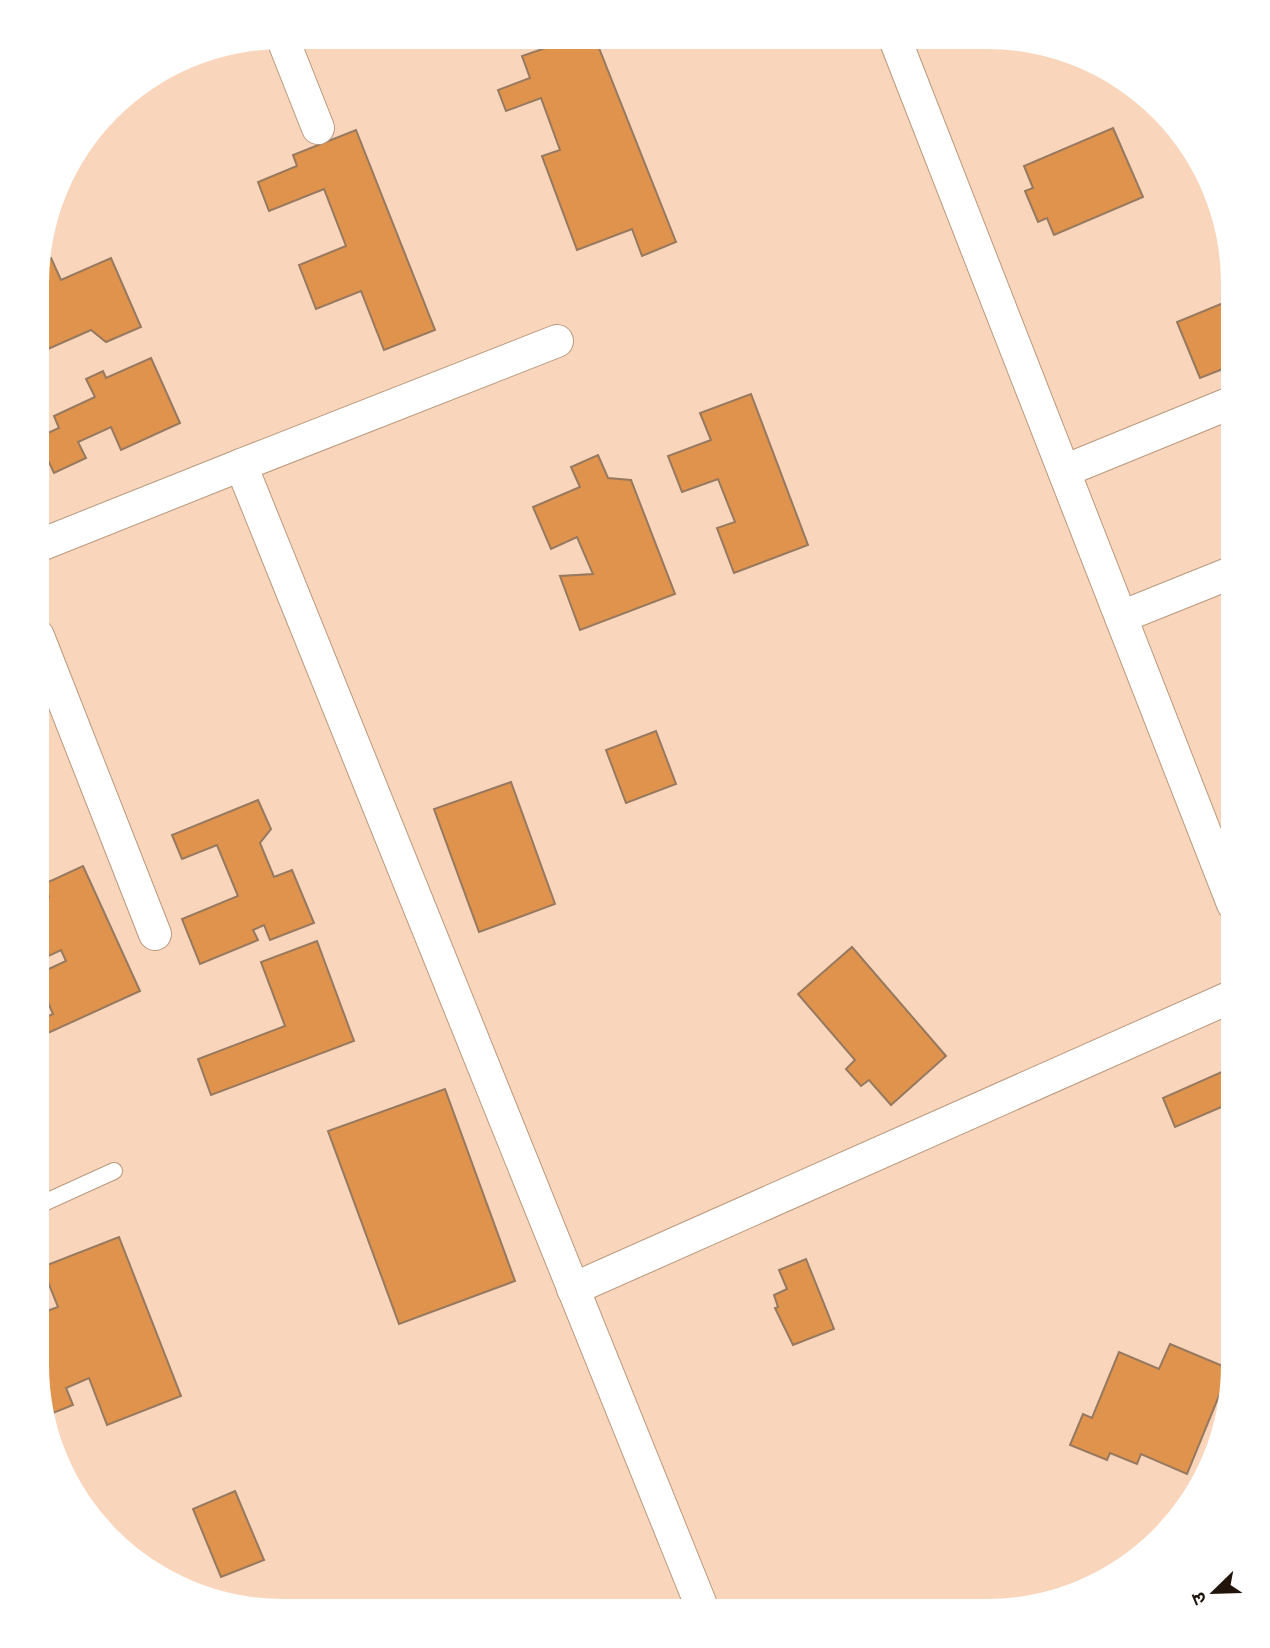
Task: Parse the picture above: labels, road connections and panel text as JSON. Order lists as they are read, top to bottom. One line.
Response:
{"north":"bottom left"}
